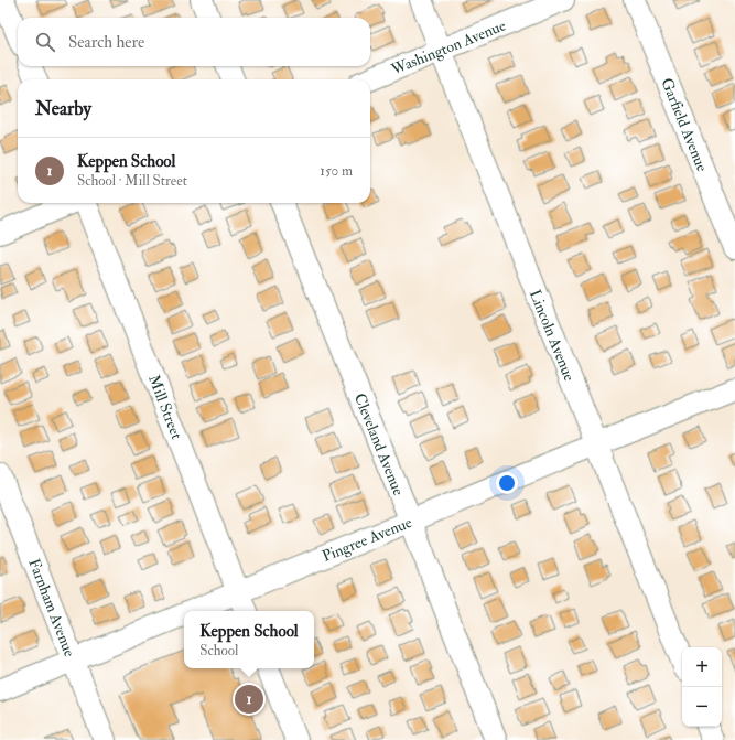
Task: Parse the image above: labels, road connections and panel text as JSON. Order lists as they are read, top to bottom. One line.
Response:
{"streets":{"street":["Washington Avenue","Garfield Avenue","Lincoln Avenue","Mill Street","Cleveland Avenue","Pingree Avenue","Farnham Avenue"]},"crossings":[["Washington Avenue","Lincoln Avenue"],["Lincoln Avenue","Pingree Avenue"],["Mill Street","Pingree Avenue"],["Cleveland Avenue","Pingree Avenue"],["Pingree Avenue","Farnham Avenue"]],"page":{"search":"Search here","heading":"Nearby","list":[{"mark":"1","name":"Keppen School","note":"School · Mill Street","value":"150 m"}],"popup":["Keppen School","School"],"map_buttons":["+","−"],"pins":"1"}}
